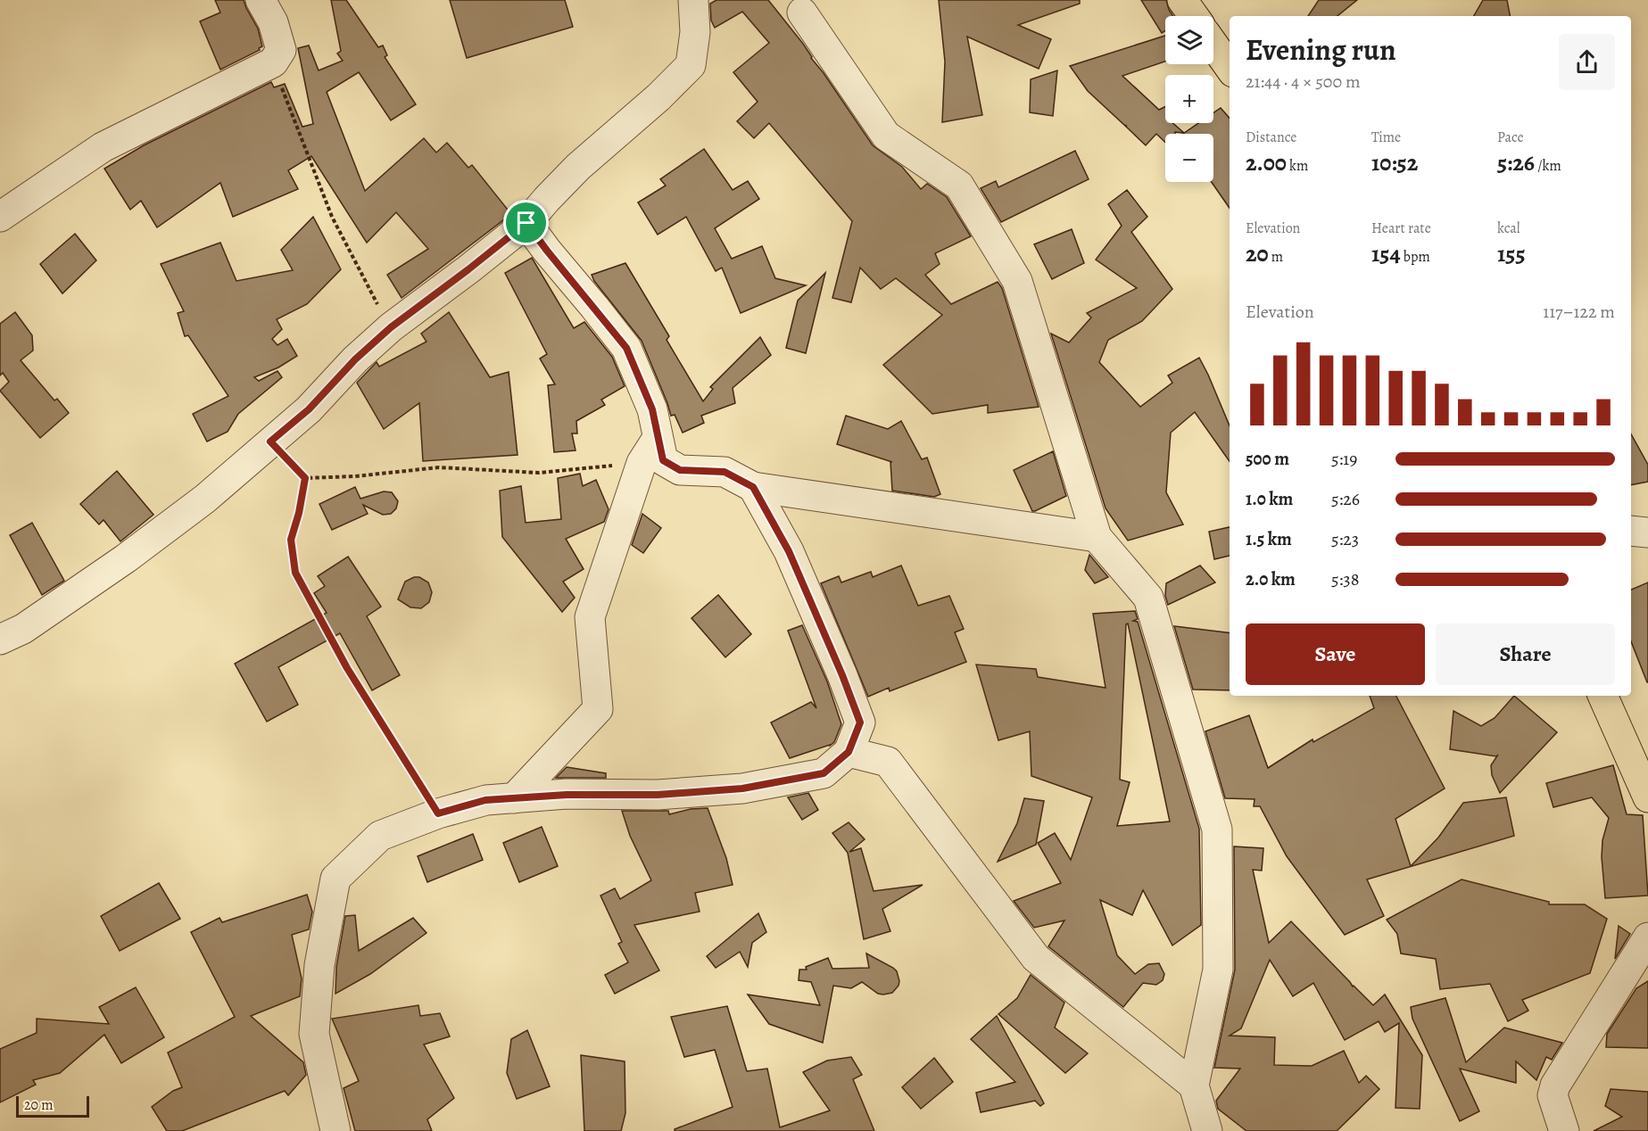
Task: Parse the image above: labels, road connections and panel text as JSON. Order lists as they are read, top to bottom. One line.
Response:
{"scale_bar":"20 m","page":{"map_buttons":["+","−"],"heading":["Evening run","21:44 · 4 × 500 m"],"stats":[["Distance","2.00 km"],["Time","10:52"],["Pace","5:26 /km"],["Elevation","20 m"],["Heart rate","154 bpm"],["kcal","155"]],"chart":["Elevation","117–122 m"],"list":[{"name":"500 m","note":"5:19"},{"name":"1.0 km","note":"5:26"},{"name":"1.5 km","note":"5:23"},{"name":"2.0 km","note":"5:38"}],"buttons":["Save","Share"],"scale":"20 m"}}
